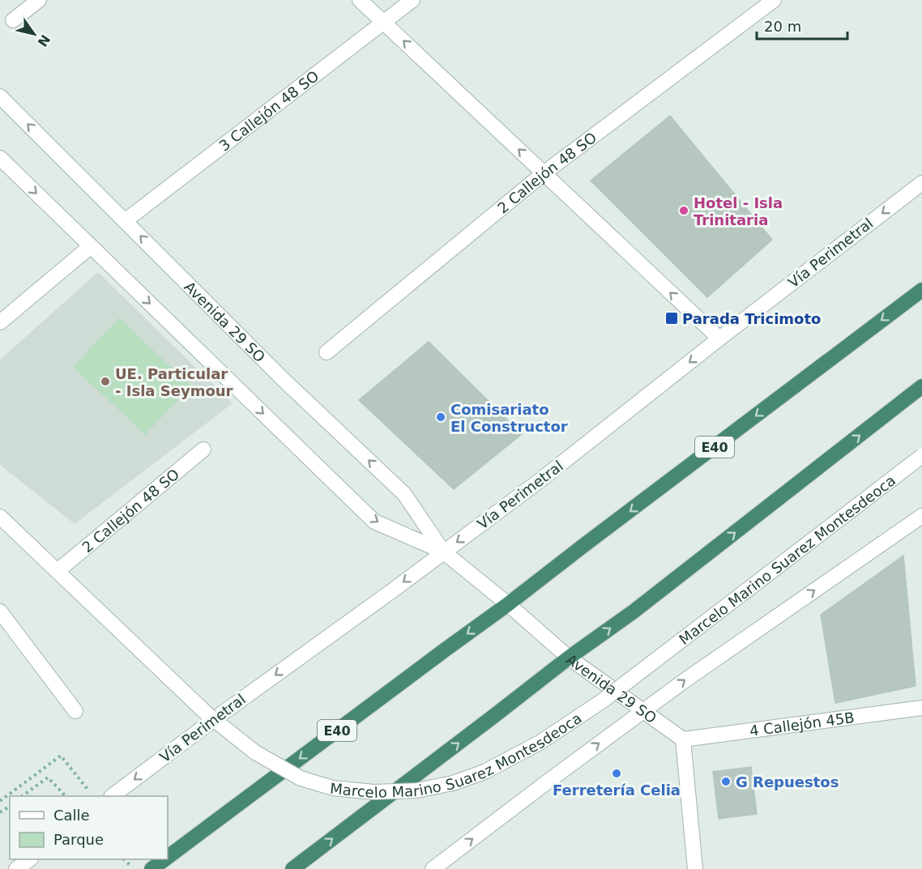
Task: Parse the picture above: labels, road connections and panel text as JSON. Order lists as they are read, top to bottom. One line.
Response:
{"streets":{"highway":["E40"],"street":["3 Callejón 48 SO","2 Callejón 48 SO","Vía Perimetral","Avenida 29 SO","Marcelo Marino Suarez Montesdeoca","4 Callejón 45B"]},"crossings":[["3 Callejón 48 SO","Avenida 29 SO"],["2 Callejón 48 SO","Marcelo Marino Suarez Montesdeoca"],["Vía Perimetral","Avenida 29 SO"],["Avenida 29 SO","E40"],["Avenida 29 SO","4 Callejón 45B"]],"one_way":["Vía Perimetral"],"places":{"other":["Hotel - Isla Trinitaria","UE. Particular - Isla Seymour","Comisariato El Constructor","Ferretería Celia","G Repuestos"],"transit":["Parada Tricimoto"]},"legend":["Calle","Parque"],"scale_bar":"20 m","north":"bottom right"}
